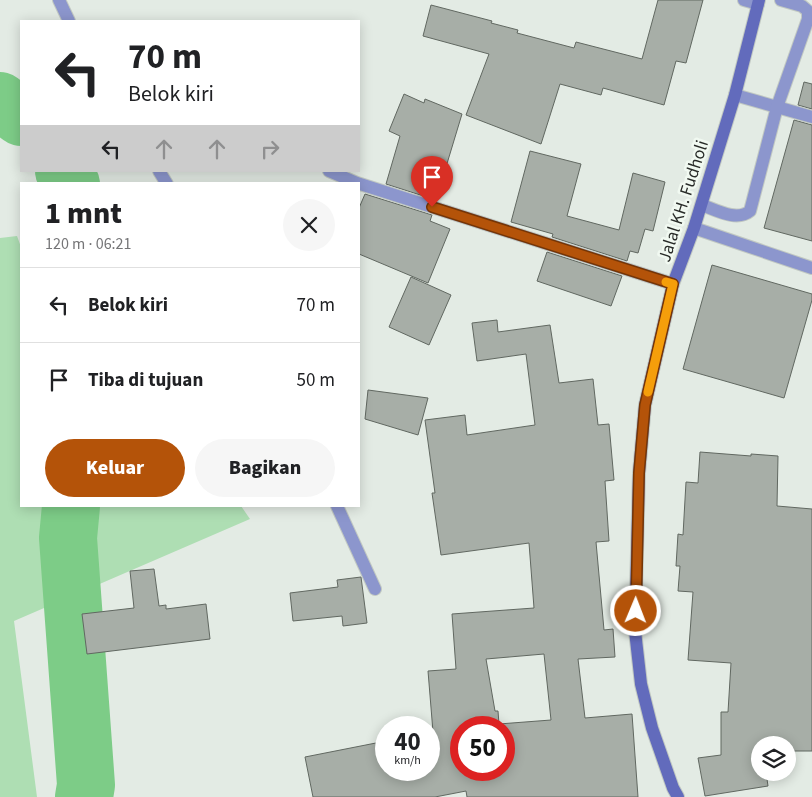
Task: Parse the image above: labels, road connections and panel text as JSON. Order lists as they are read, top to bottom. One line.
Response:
{"streets":{"main road":["Jalal KH. Fudholi"]},"page":{"turn":["70 m","Belok kiri"],"heading":["1 mnt","120 m · 06:21"],"list":[{"name":"Belok kiri","value":"70 m"},{"name":"Tiba di tujuan","value":"50 m"}],"buttons":["Keluar","Bagikan"],"speed":"40 km/h","limit":"50"}}
